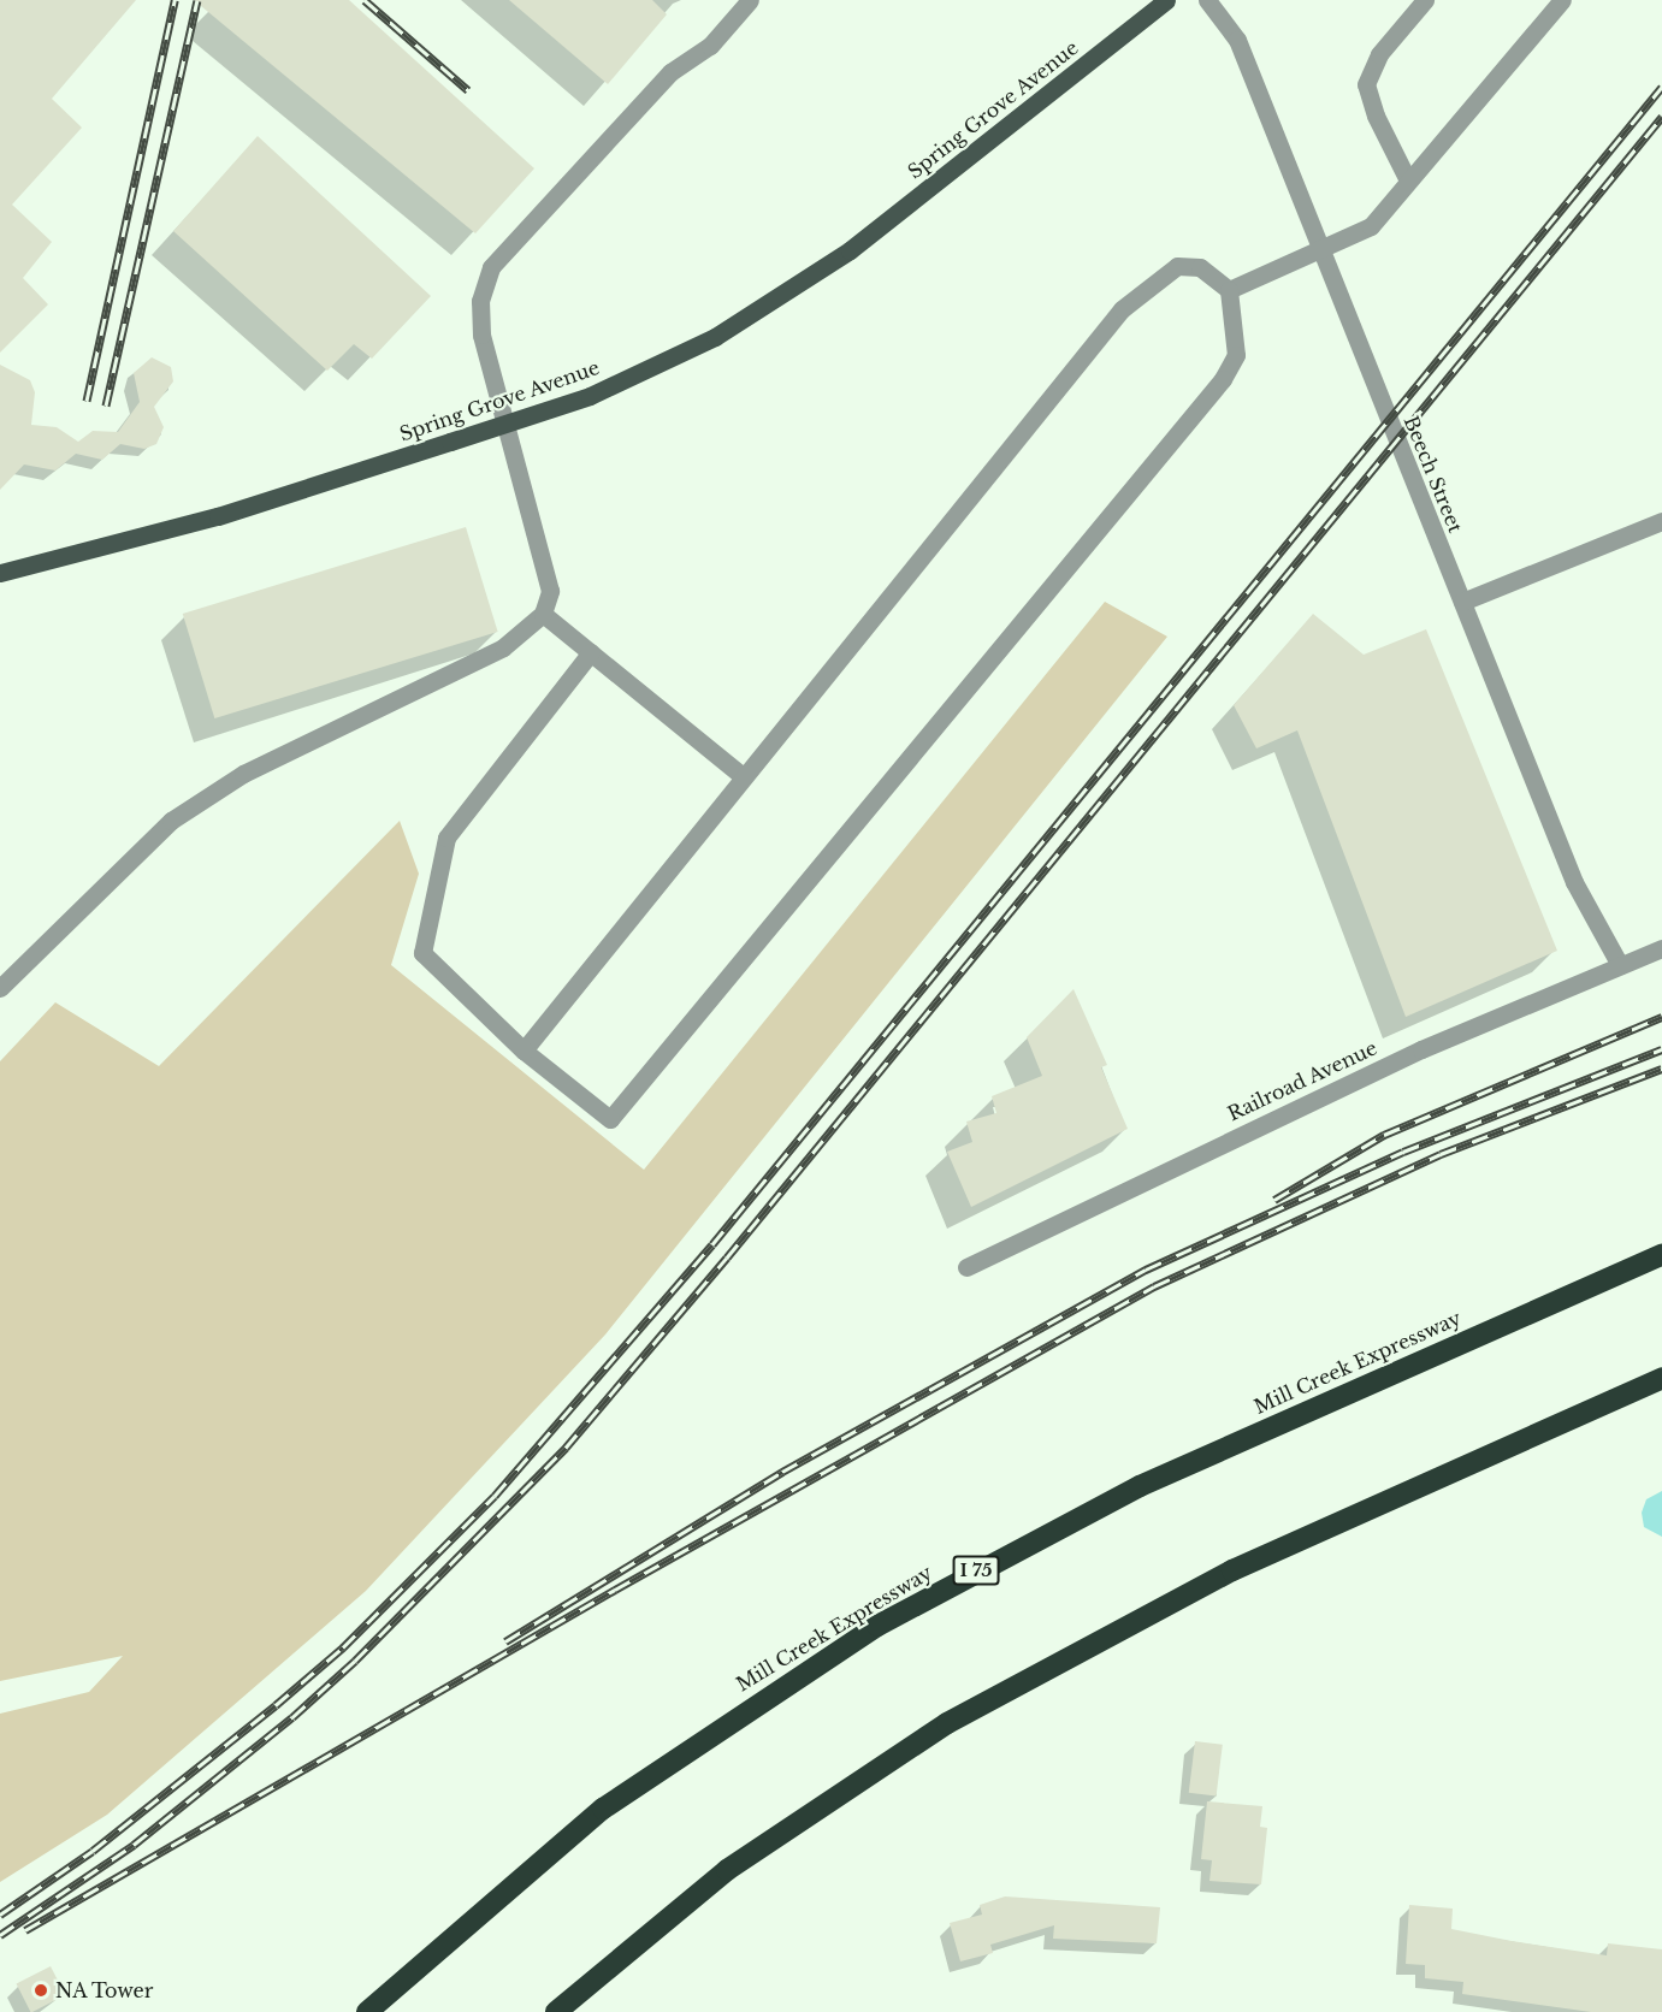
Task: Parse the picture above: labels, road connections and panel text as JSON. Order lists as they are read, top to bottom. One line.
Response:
{"streets":{"highway":["Mill Creek Expressway","I 75"],"main road":["Spring Grove Avenue"],"street":["Beech Street","Railroad Avenue"]},"crossings":[["Beech Street","Railroad Avenue"]],"places":["NA Tower"]}
